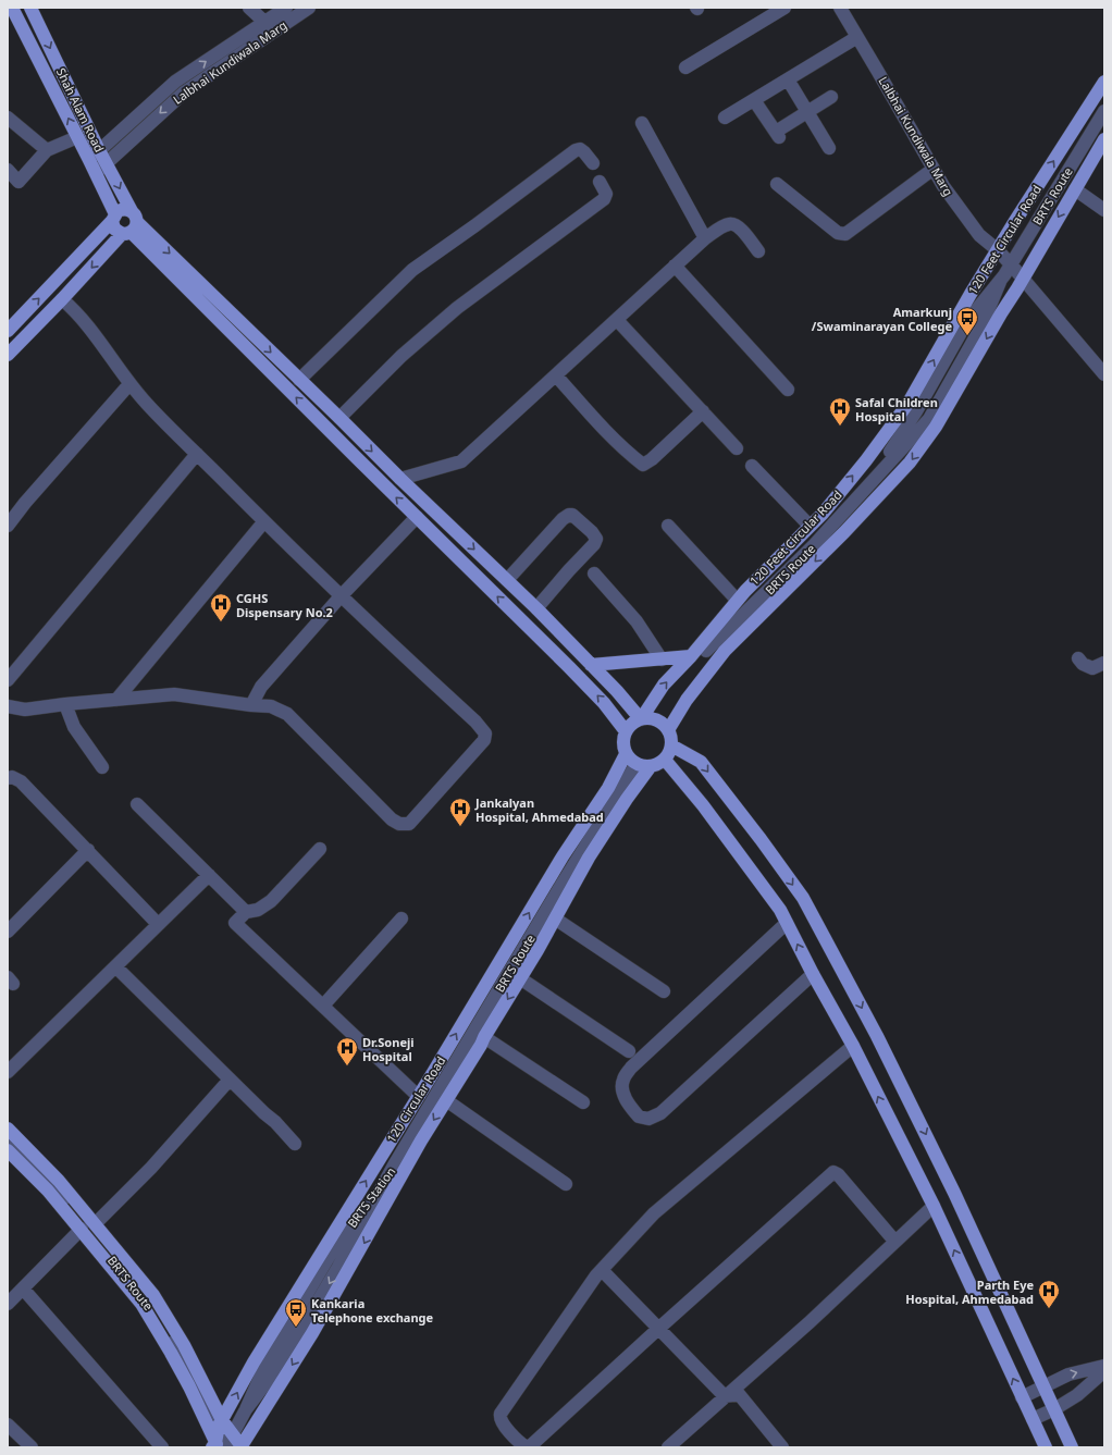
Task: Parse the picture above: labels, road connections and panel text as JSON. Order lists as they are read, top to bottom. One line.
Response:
{"streets":{"main road":["Shah Alam Road","120 Feet Circular Road","120 Circular Road"],"street":["Lalbhai Kundiwala Marg","BRTS Route","BRTS Station"]},"crossings":[["Lalbhai Kundiwala Marg","Shah Alam Road"],["Lalbhai Kundiwala Marg","BRTS Route"],["Lalbhai Kundiwala Marg","120 Feet Circular Road"],["BRTS Route","120 Feet Circular Road"],["BRTS Route","120 Circular Road"],["BRTS Route","BRTS Station"],["120 Feet Circular Road","120 Circular Road"],["120 Circular Road","BRTS Station"]],"places":{"bus stop":["Amarkunj /Swaminarayan College","Kankaria Telephone exchange"],"hospital":["Safal Children Hospital","CGHS Dispensary No.2","Jankalyan Hospital, Ahmedabad","Dr.Soneji Hospital","Parth Eye Hospital, Ahmedabad"]}}
